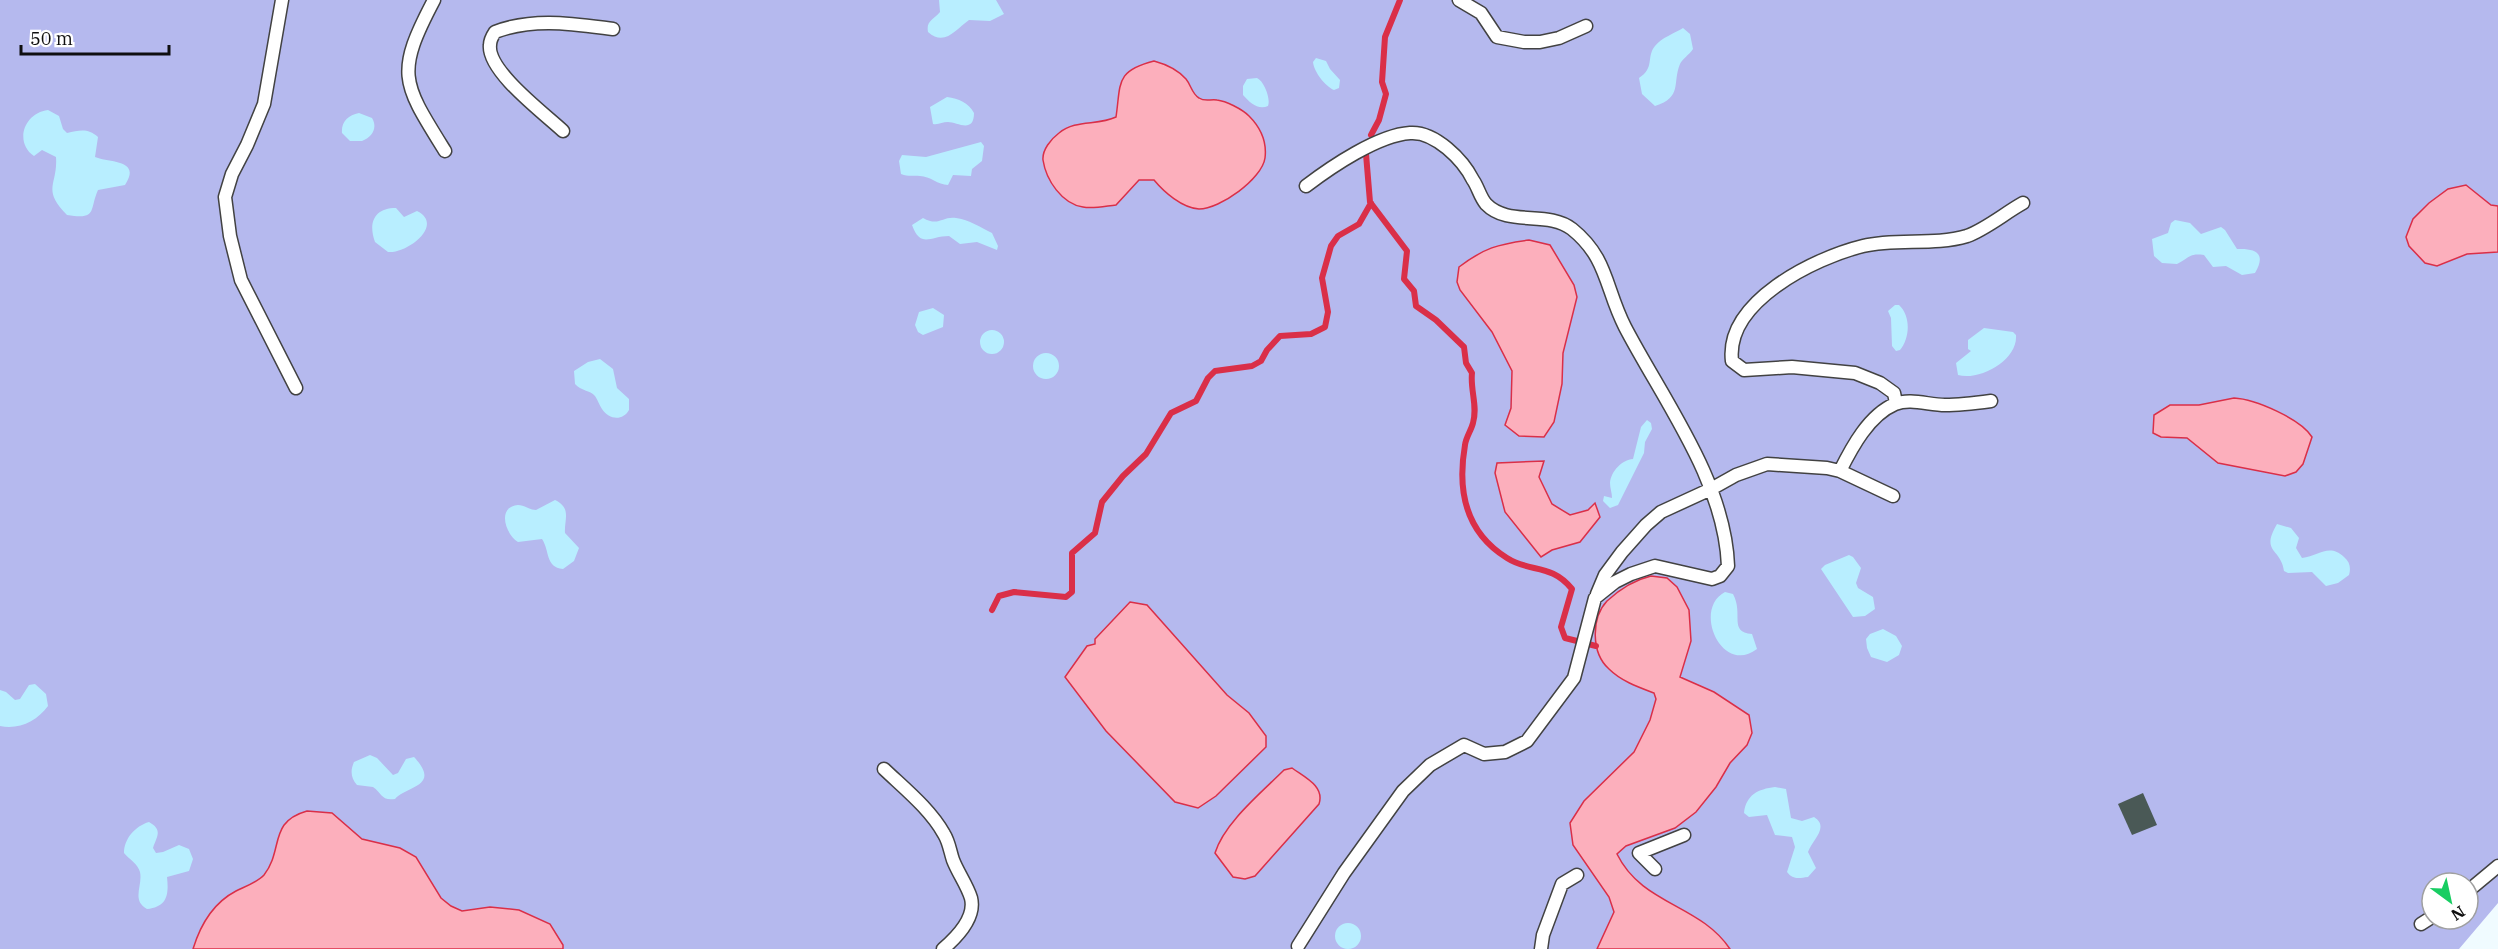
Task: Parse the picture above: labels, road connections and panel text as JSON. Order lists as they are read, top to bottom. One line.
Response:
{"scale_bar":"50 m","north":"bottom right"}
